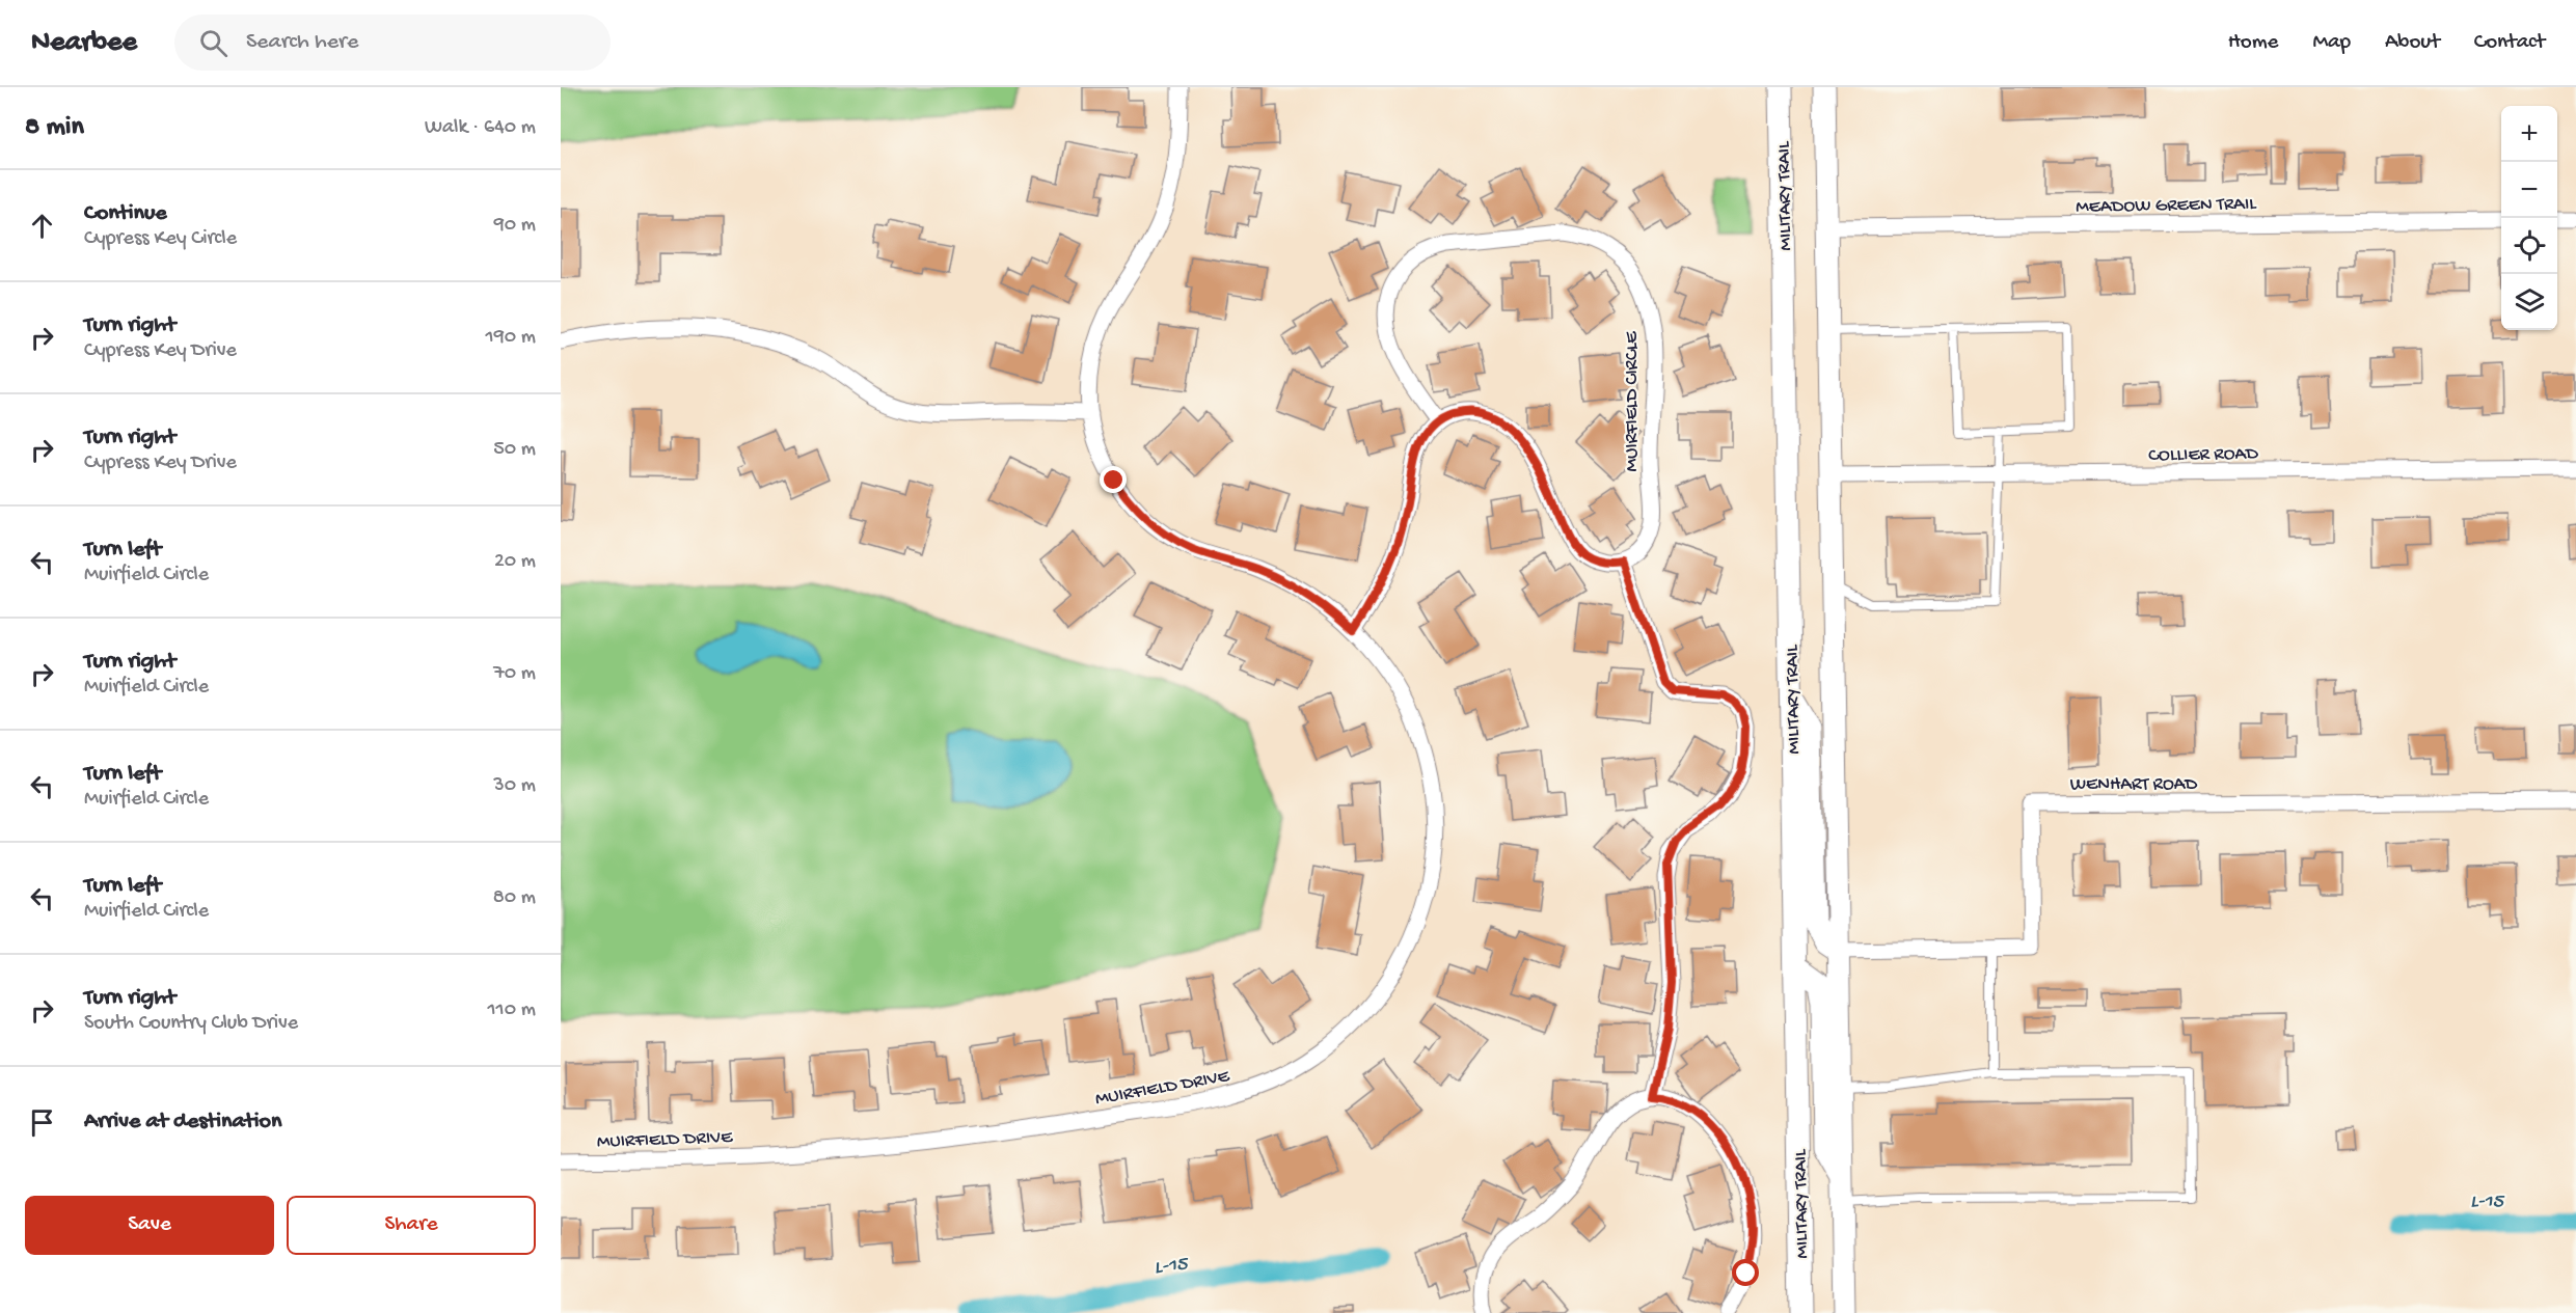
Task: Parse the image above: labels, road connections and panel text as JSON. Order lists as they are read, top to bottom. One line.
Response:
{"streets":{"main road":["MILITARY TRAIL"],"street":["MEADOW GREEN TRAIL","MUIRFIELD CIRCLE","COLLIER ROAD","WENHART ROAD","MUIRFIELD DRIVE"]},"water":["L-15"],"page":{"header":"Nearbee","search":"Search here","nav":["Home","Map","About","Contact"],"heading":["8 min","Walk · 640 m"],"map_buttons":["+","−"],"list":[["Continue","Cypress Key Circle","90 m"],["Turn right","Cypress Key Drive","190 m"],["Turn right","Cypress Key Drive","50 m"],["Turn left","Muirfield Circle","20 m"],["Turn right","Muirfield Circle","70 m"],["Turn left","Muirfield Circle","30 m"],["Turn left","Muirfield Circle","80 m"],["Turn right","South Country Club Drive","110 m"],"Arrive at destination"],"buttons":["Save","Share"]}}
